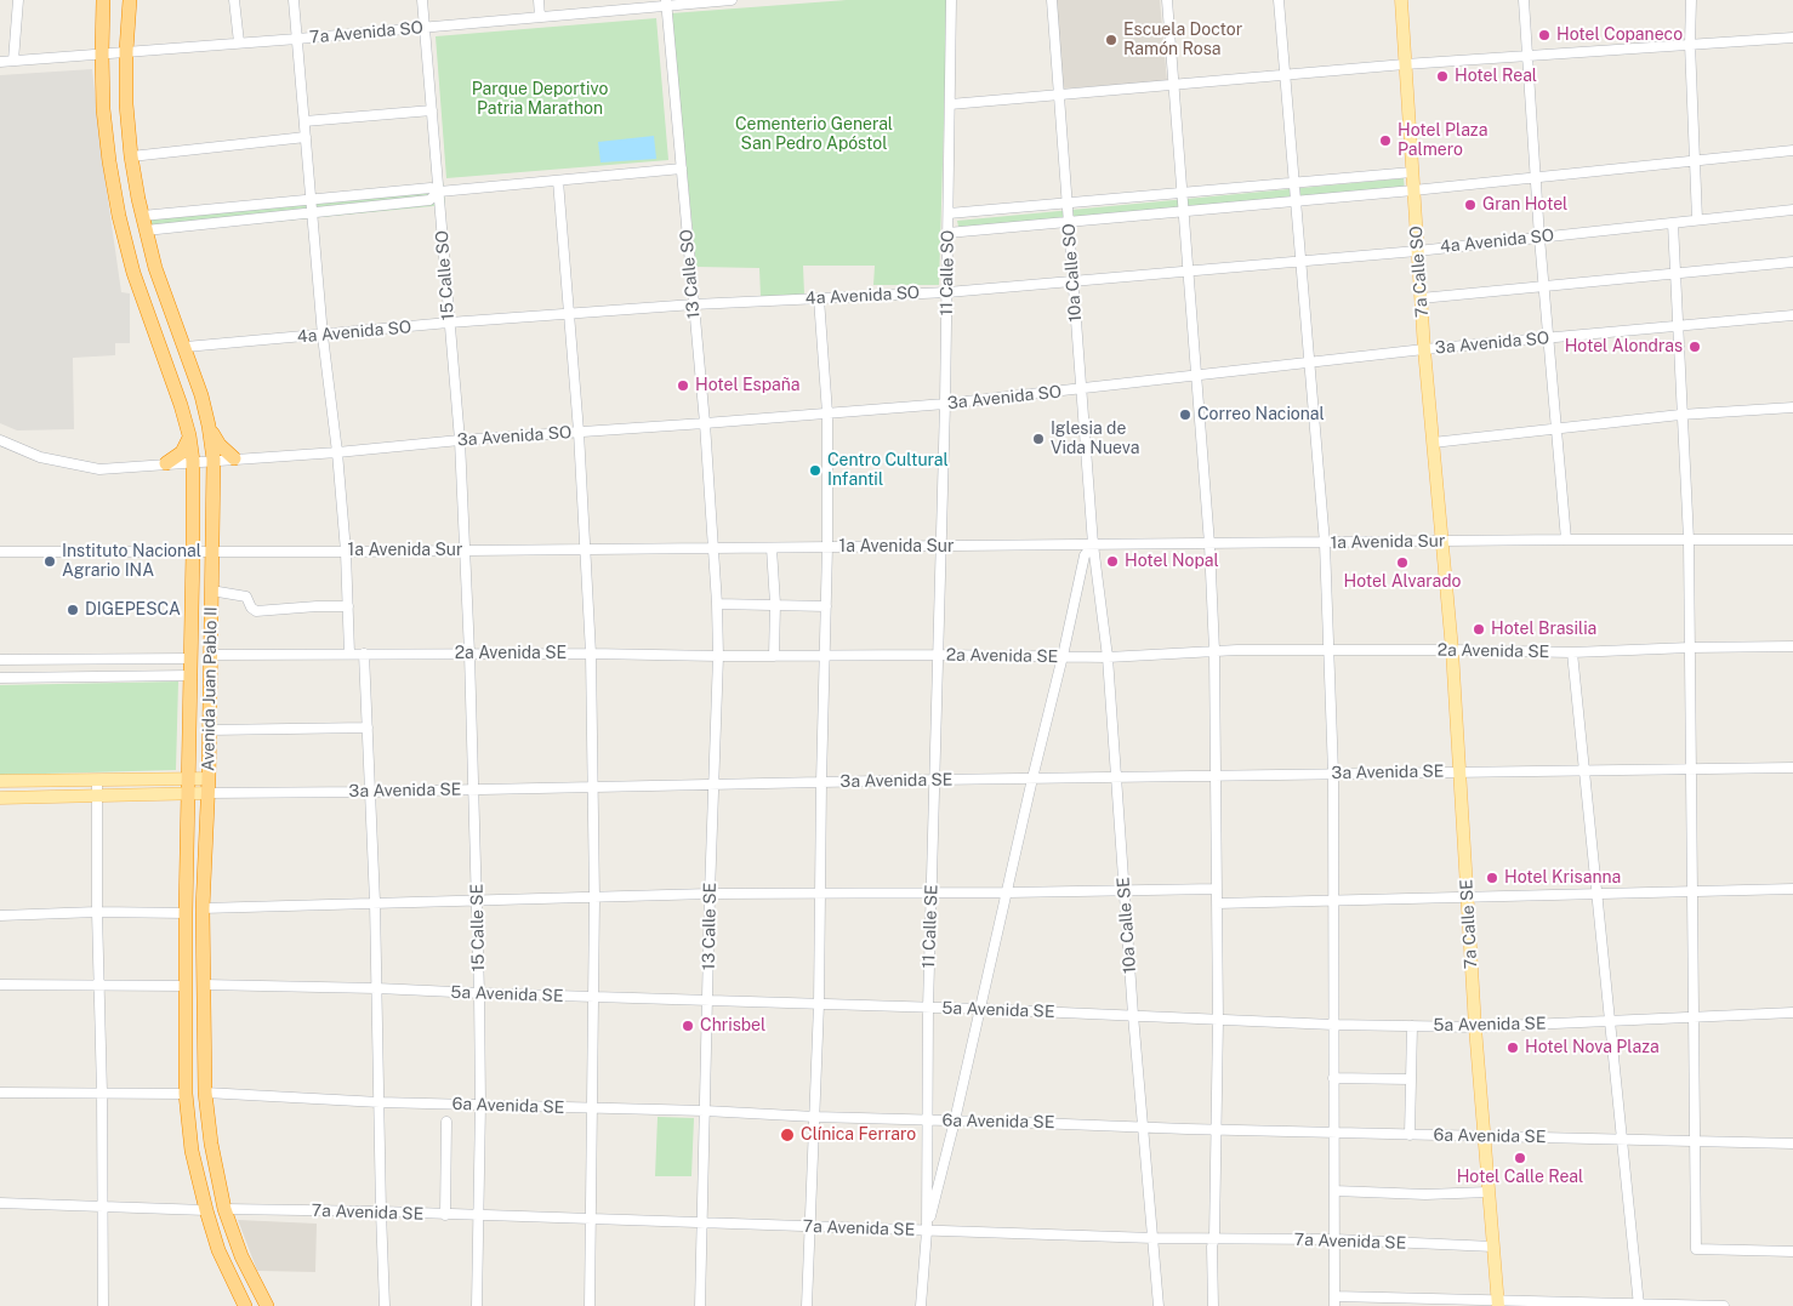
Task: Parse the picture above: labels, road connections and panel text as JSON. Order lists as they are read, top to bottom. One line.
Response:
{"streets":{"highway":["Avenida Juan Pablo II"],"main road":["7a Calle SO","3a Avenida SE","7a Calle SE"],"street":["7a Avenida SO","4a Avenida SO","11 Calle SO","10a Calle SO","13 Calle SO","15 Calle SO","3a Avenida SO","1a Avenida Sur","2a Avenida SE","10a Calle SE","13 Calle SE","11 Calle SE","15 Calle SE","5a Avenida SE","6a Avenida SE","7a Avenida SE"]},"crossings":[["7a Avenida SO","13 Calle SO"],["7a Avenida SO","15 Calle SO"],["7a Avenida SO","Avenida Juan Pablo II"],["4a Avenida SO","7a Calle SO"],["4a Avenida SO","11 Calle SO"],["4a Avenida SO","10a Calle SO"],["4a Avenida SO","13 Calle SO"],["4a Avenida SO","15 Calle SO"],["4a Avenida SO","Avenida Juan Pablo II"],["7a Calle SO","3a Avenida SO"],["7a Calle SO","1a Avenida Sur"],["7a Calle SO","7a Calle SE"],["11 Calle SO","3a Avenida SO"],["11 Calle SO","1a Avenida Sur"],["11 Calle SO","11 Calle SE"],["10a Calle SO","3a Avenida SO"],["10a Calle SO","1a Avenida Sur"],["10a Calle SO","10a Calle SE"],["13 Calle SO","3a Avenida SO"],["13 Calle SO","1a Avenida Sur"],["13 Calle SO","13 Calle SE"],["15 Calle SO","3a Avenida SO"],["15 Calle SO","1a Avenida Sur"],["15 Calle SO","15 Calle SE"],["3a Avenida SO","Avenida Juan Pablo II"],["1a Avenida Sur","Avenida Juan Pablo II"],["1a Avenida Sur","7a Calle SE"],["1a Avenida Sur","10a Calle SE"],["1a Avenida Sur","13 Calle SE"],["1a Avenida Sur","11 Calle SE"],["1a Avenida Sur","15 Calle SE"],["2a Avenida SE","Avenida Juan Pablo II"],["2a Avenida SE","7a Calle SE"],["2a Avenida SE","10a Calle SE"],["2a Avenida SE","13 Calle SE"],["2a Avenida SE","11 Calle SE"],["2a Avenida SE","15 Calle SE"],["Avenida Juan Pablo II","3a Avenida SE"],["Avenida Juan Pablo II","5a Avenida SE"],["Avenida Juan Pablo II","6a Avenida SE"],["Avenida Juan Pablo II","7a Avenida SE"],["3a Avenida SE","7a Calle SE"],["3a Avenida SE","10a Calle SE"],["3a Avenida SE","13 Calle SE"],["3a Avenida SE","11 Calle SE"],["3a Avenida SE","15 Calle SE"],["7a Calle SE","5a Avenida SE"],["7a Calle SE","6a Avenida SE"],["7a Calle SE","7a Avenida SE"],["10a Calle SE","5a Avenida SE"],["10a Calle SE","6a Avenida SE"],["10a Calle SE","7a Avenida SE"],["13 Calle SE","5a Avenida SE"],["13 Calle SE","6a Avenida SE"],["13 Calle SE","7a Avenida SE"],["11 Calle SE","5a Avenida SE"],["11 Calle SE","6a Avenida SE"],["11 Calle SE","7a Avenida SE"],["15 Calle SE","5a Avenida SE"],["15 Calle SE","6a Avenida SE"],["15 Calle SE","7a Avenida SE"]],"parks":["Parque Deportivo Patria Marathon","Cementerio General San Pedro Apóstol"],"places":["Hotel Copaneco","Escuela Doctor Ramón Rosa","Hotel Real","Hotel Plaza Palmero","Gran Hotel","Hotel Alondras","Hotel España","Correo Nacional","Iglesia de Vida Nueva","Centro Cultural Infantil","Instituto Nacional Agrario INA","Hotel Nopal","Hotel Alvarado","DIGEPESCA","Hotel Brasilia","Hotel Krisanna","Chrisbel","Hotel Nova Plaza","Clínica Ferraro","Hotel Calle Real"]}
